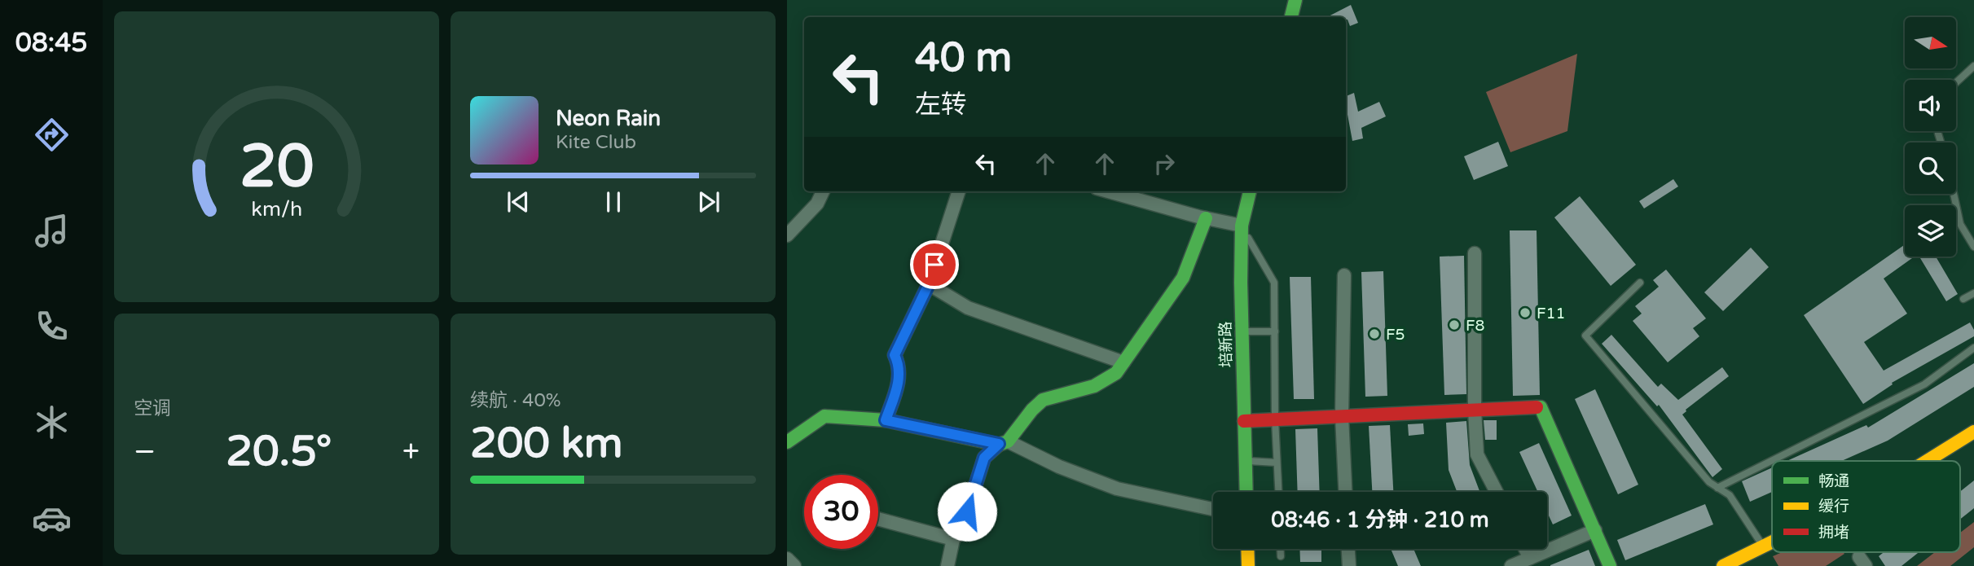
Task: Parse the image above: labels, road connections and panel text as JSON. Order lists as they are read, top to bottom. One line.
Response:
{"streets":{"main road":["培新路"]},"places":["F11","F8","F5"],"legend":["畅通","缓行","拥堵"],"north":"right","page":{"tabs":"08:45","turn":["40 m","左转"],"song":["Neon Rain","Kite Club"],"tile":["空调",["续航 · 40%","200 km"]],"heat":["−","20.5°","+"],"limit":"30","trip":"08:46 · 1 分钟 · 210 m","gauge":["20","km/h"]}}
